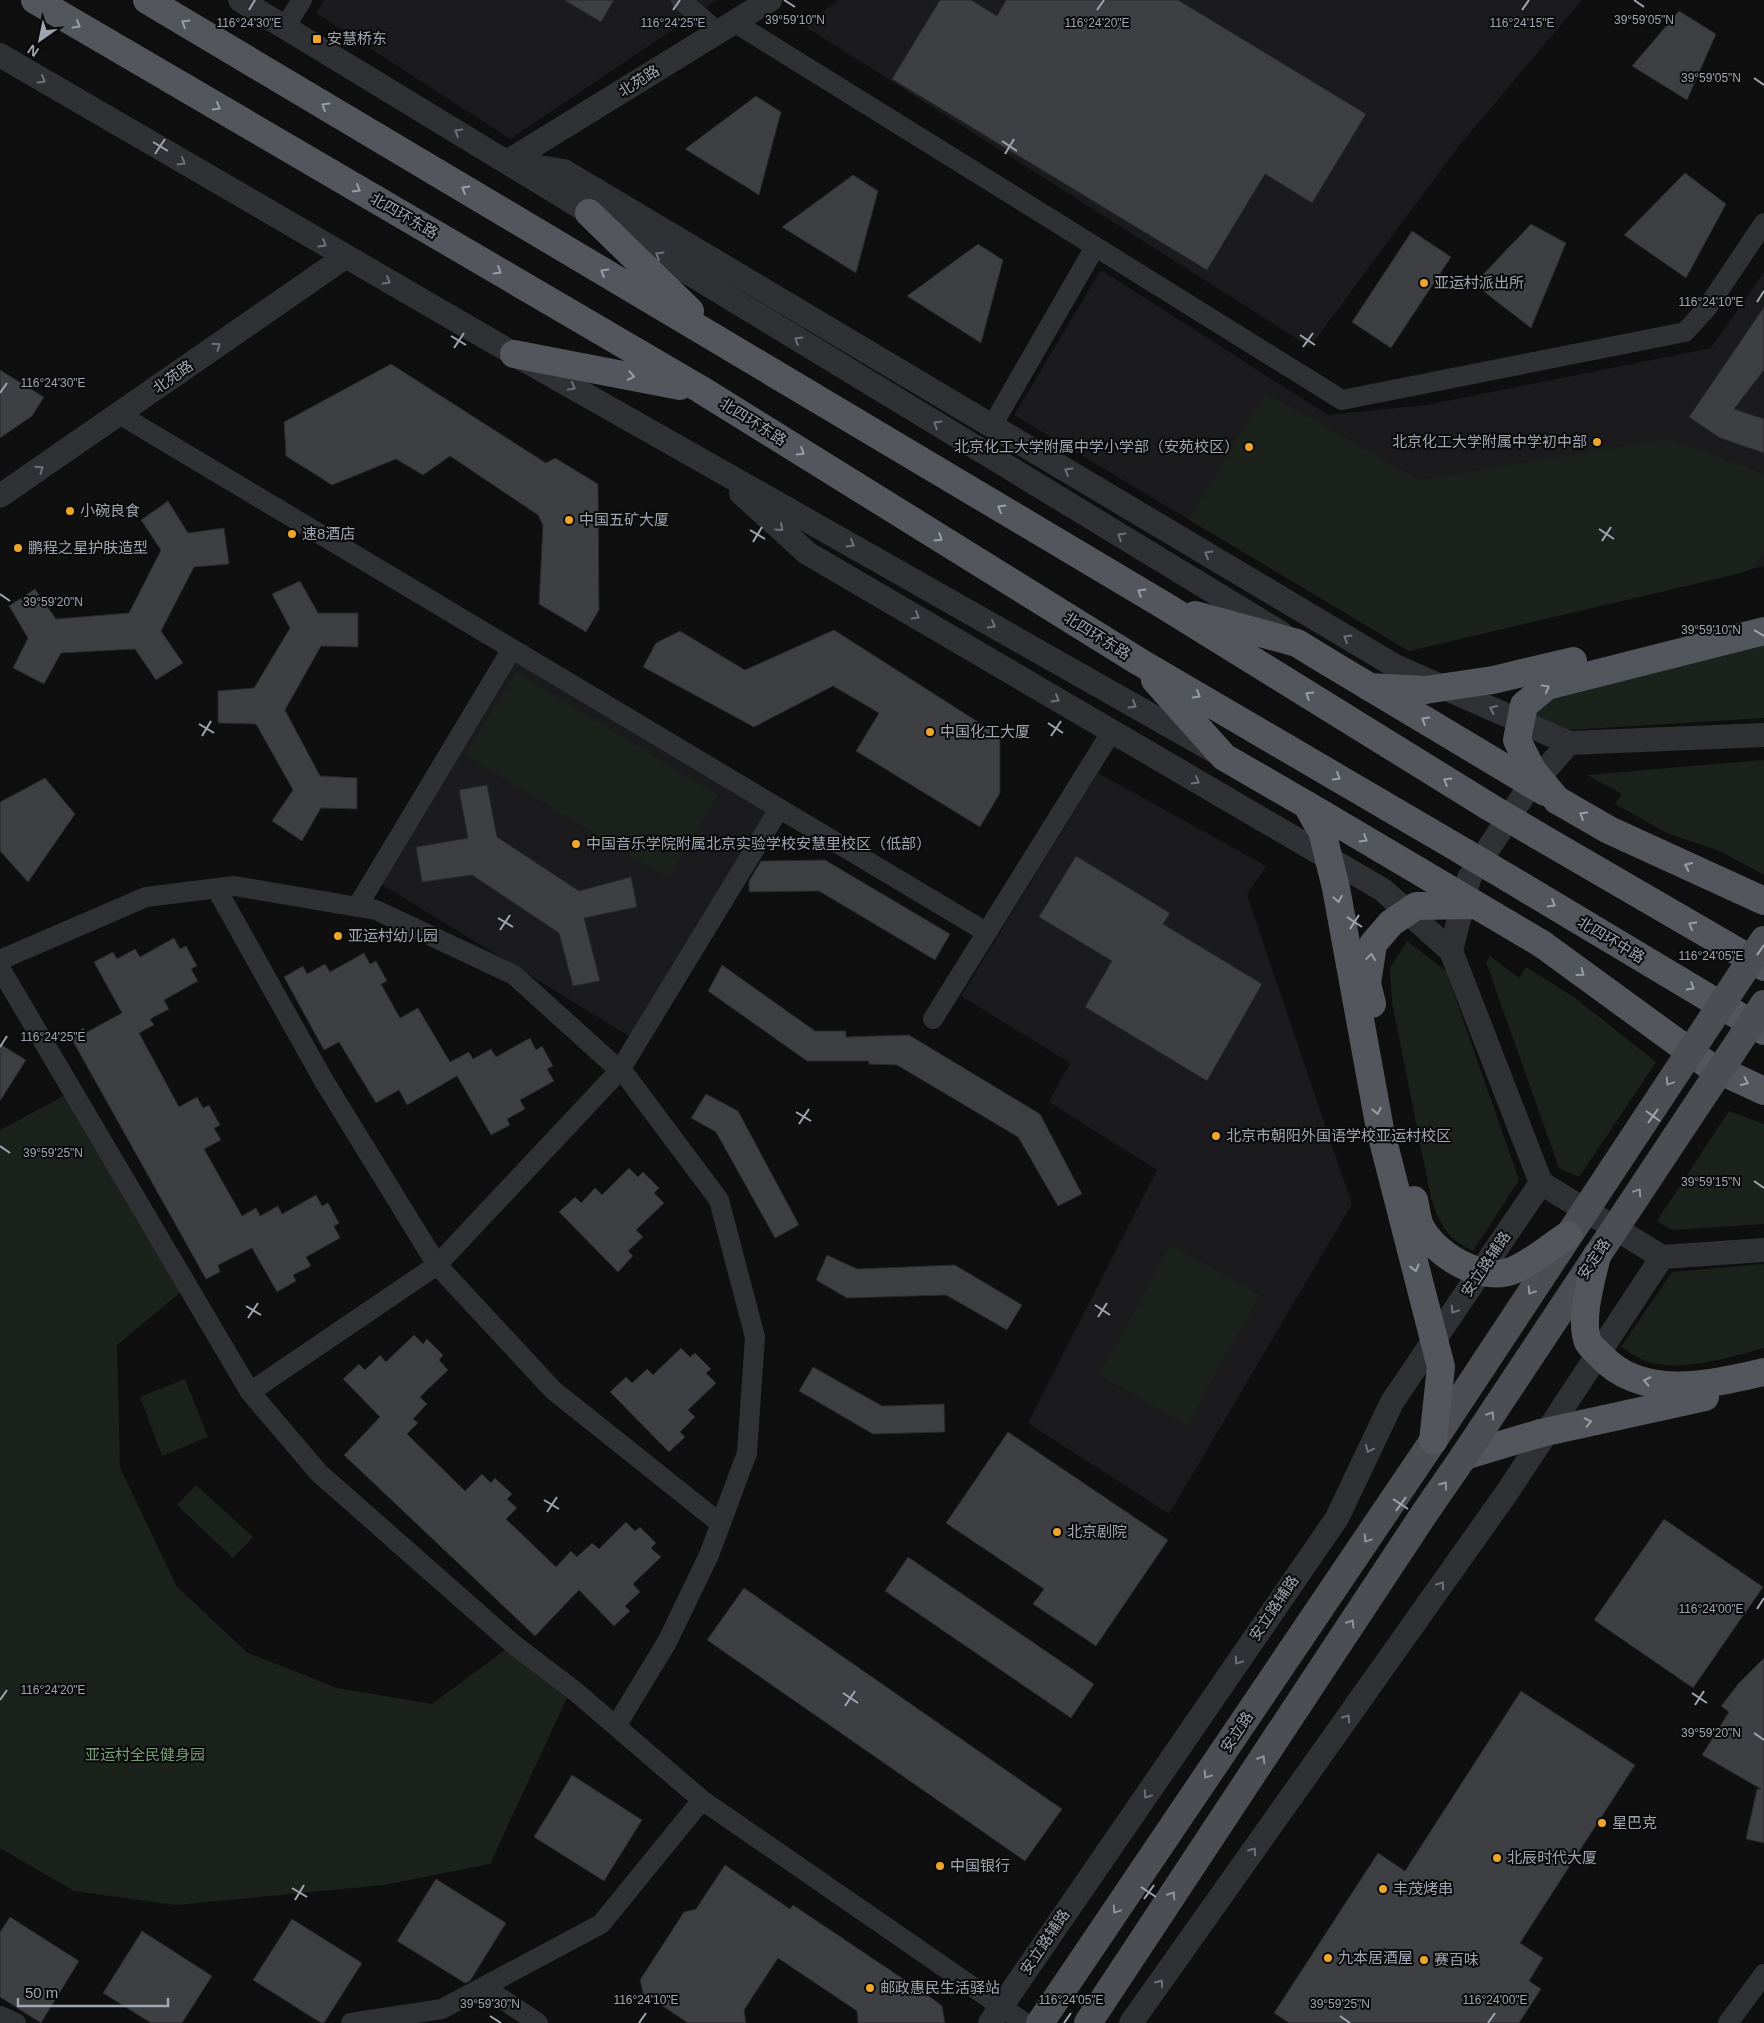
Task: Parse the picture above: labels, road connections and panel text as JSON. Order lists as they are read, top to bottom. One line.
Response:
{"streets":{"highway":["北四环东路","北四环中路"],"main road":["安定路","安立路"],"street":["北苑路","安立路辅路"]},"crossings":[["北四环东路","北四环中路"]],"one_way":["北苑路","安立路"],"parks":["亚运村全民健身园"],"places":{"transit":["安慧桥东"],"other":["亚运村派出所","北京化工大学附属中学初中部","北京化工大学附属中学小学部（安苑校区）","小碗良食","中国五矿大厦","速8酒店","鹏程之星护肤造型","中国化工大厦","中国音乐学院附属北京实验学校安慧里校区（低部）","亚运村幼儿园","北京市朝阳外国语学校亚运村校区","北京剧院","星巴克","北辰时代大厦","中国银行","丰茂烤串","九本居酒屋","赛百味","邮政惠民生活驿站"]},"scale_bar":"50 m","north":"bottom left","coordinates":["39°59'10\"N","39°59'05\"N","116°24'20\"E","116°24'30\"E","116°24'25\"E","116°24'15\"E","116°24'10\"E","39°59'20\"N","116°24'05\"E","39°59'25\"N","39°59'15\"N","116°24'00\"E","39°59'30\"N"]}
